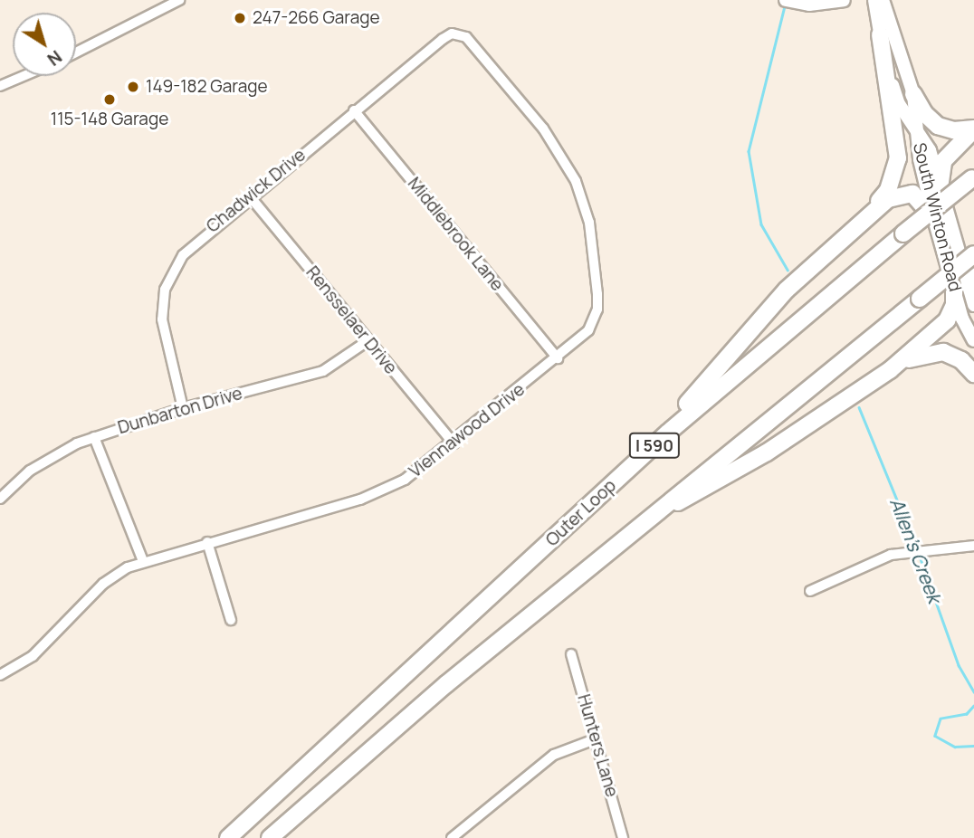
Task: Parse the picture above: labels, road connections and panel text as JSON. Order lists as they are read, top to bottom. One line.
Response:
{"streets":{"highway":["I 590","Outer Loop"],"main road":["South Winton Road"],"street":["Chadwick Drive","Middlebrook Lane","Rensselaer Drive","Dunbarton Drive","Viennawood Drive","Hunters Lane"]},"crossings":[["Chadwick Drive","Middlebrook Lane"],["Chadwick Drive","Rensselaer Drive"],["Chadwick Drive","Dunbarton Drive"],["Chadwick Drive","Viennawood Drive"],["Middlebrook Lane","Viennawood Drive"],["Rensselaer Drive","Dunbarton Drive"],["Rensselaer Drive","Viennawood Drive"]],"water":["Allen's Creek"],"places":["247-266 Garage","149-182 Garage","115-148 Garage"],"north":"bottom right"}
